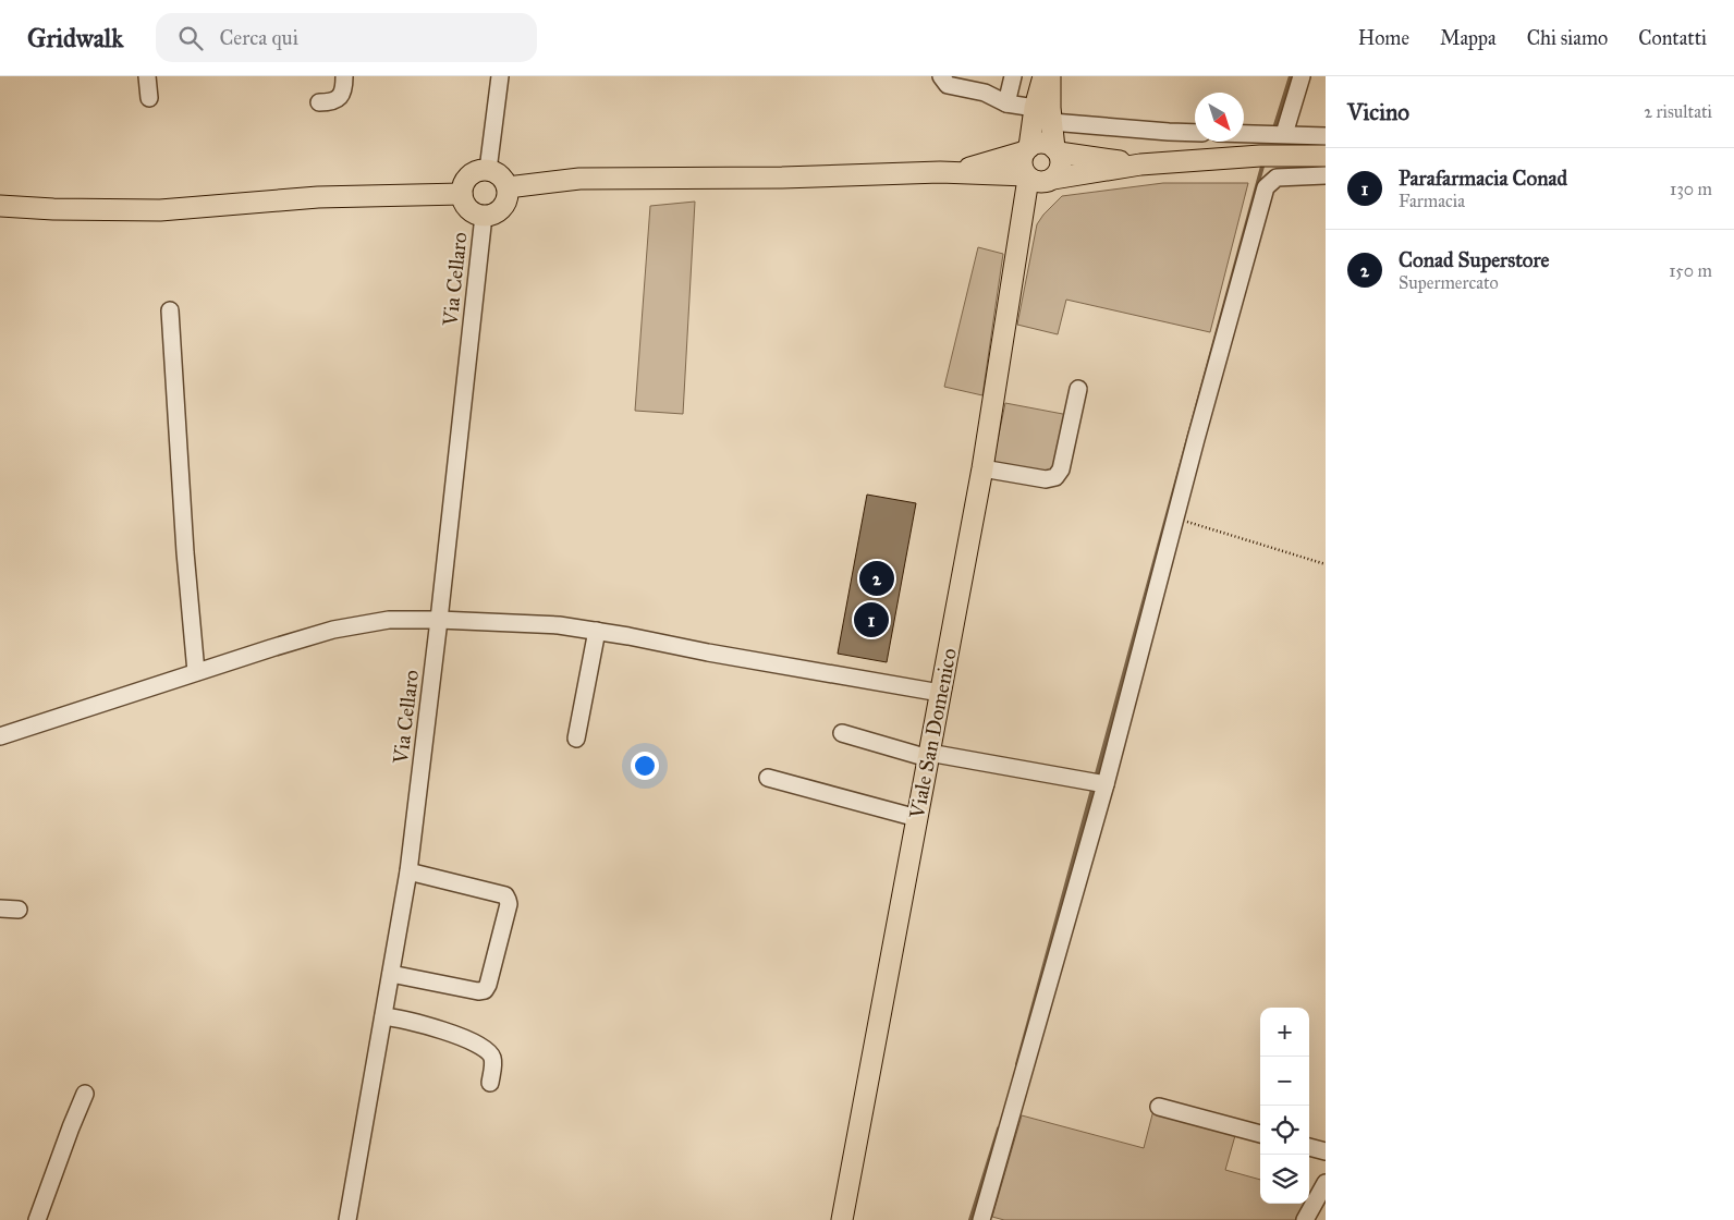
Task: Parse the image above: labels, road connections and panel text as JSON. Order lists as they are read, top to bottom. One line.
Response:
{"streets":{"main road":["Viale San Domenico"],"street":["Via Cellaro"]},"north":"bottom right","page":{"header":"Gridwalk","search":"Cerca qui","nav":["Home","Mappa","Chi siamo","Contatti"],"heading":["Vicino","2 risultati"],"list":[{"mark":"1","name":"Parafarmacia Conad","note":"Farmacia","value":"130 m"},{"mark":"2","name":"Conad Superstore","note":"Supermercato","value":"150 m"}],"pins":["2","1"],"map_buttons":["+","−"]}}
